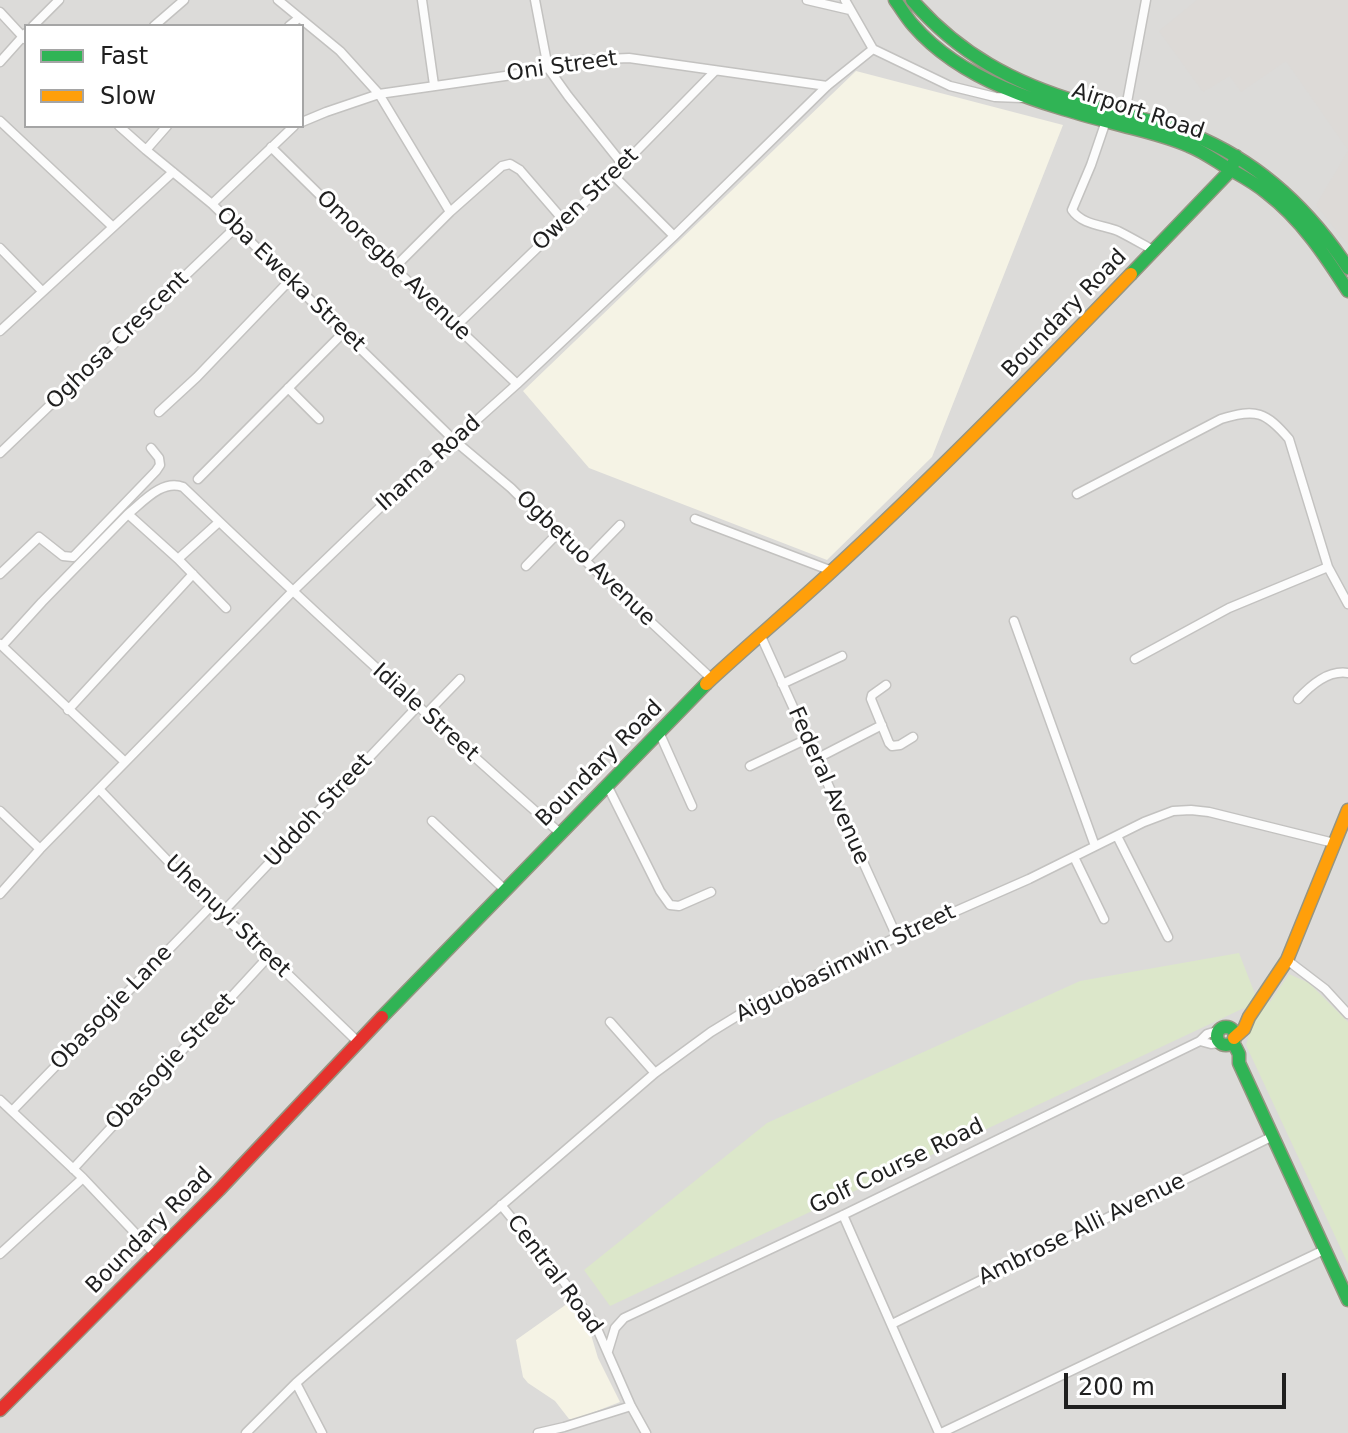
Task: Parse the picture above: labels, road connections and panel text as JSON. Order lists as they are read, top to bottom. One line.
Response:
{"streets":{"street":["Oni Street","Airport Road","Owen Street","Omoregbe Avenue","Oba Eweka Street","Boundary Road","Oghosa Crescent","Ihama Road","Ogbetuo Avenue","Idiale Street","Federal Avenue","Uddoh Street","Uhenuyi Street","Aiguobasimwin Street","Obasogie Lane","Obasogie Street","Golf Course Road","Ambrose Alli Avenue","Central Road"]},"crossings":[["Oni Street","Owen Street"],["Oni Street","Ihama Road"],["Airport Road","Boundary Road"],["Owen Street","Omoregbe Avenue"],["Omoregbe Avenue","Ihama Road"],["Oba Eweka Street","Oghosa Crescent"],["Oba Eweka Street","Ihama Road"],["Oba Eweka Street","Ogbetuo Avenue"],["Boundary Road","Ogbetuo Avenue"],["Boundary Road","Idiale Street"],["Boundary Road","Federal Avenue"],["Boundary Road","Uhenuyi Street"],["Ihama Road","Ogbetuo Avenue"],["Ihama Road","Idiale Street"],["Ihama Road","Uhenuyi Street"],["Idiale Street","Uddoh Street"],["Federal Avenue","Aiguobasimwin Street"],["Uddoh Street","Uhenuyi Street"],["Uhenuyi Street","Obasogie Lane"],["Uhenuyi Street","Obasogie Street"],["Aiguobasimwin Street","Central Road"]],"legend":["Fast","Slow"],"scale_bar":"200 m"}
